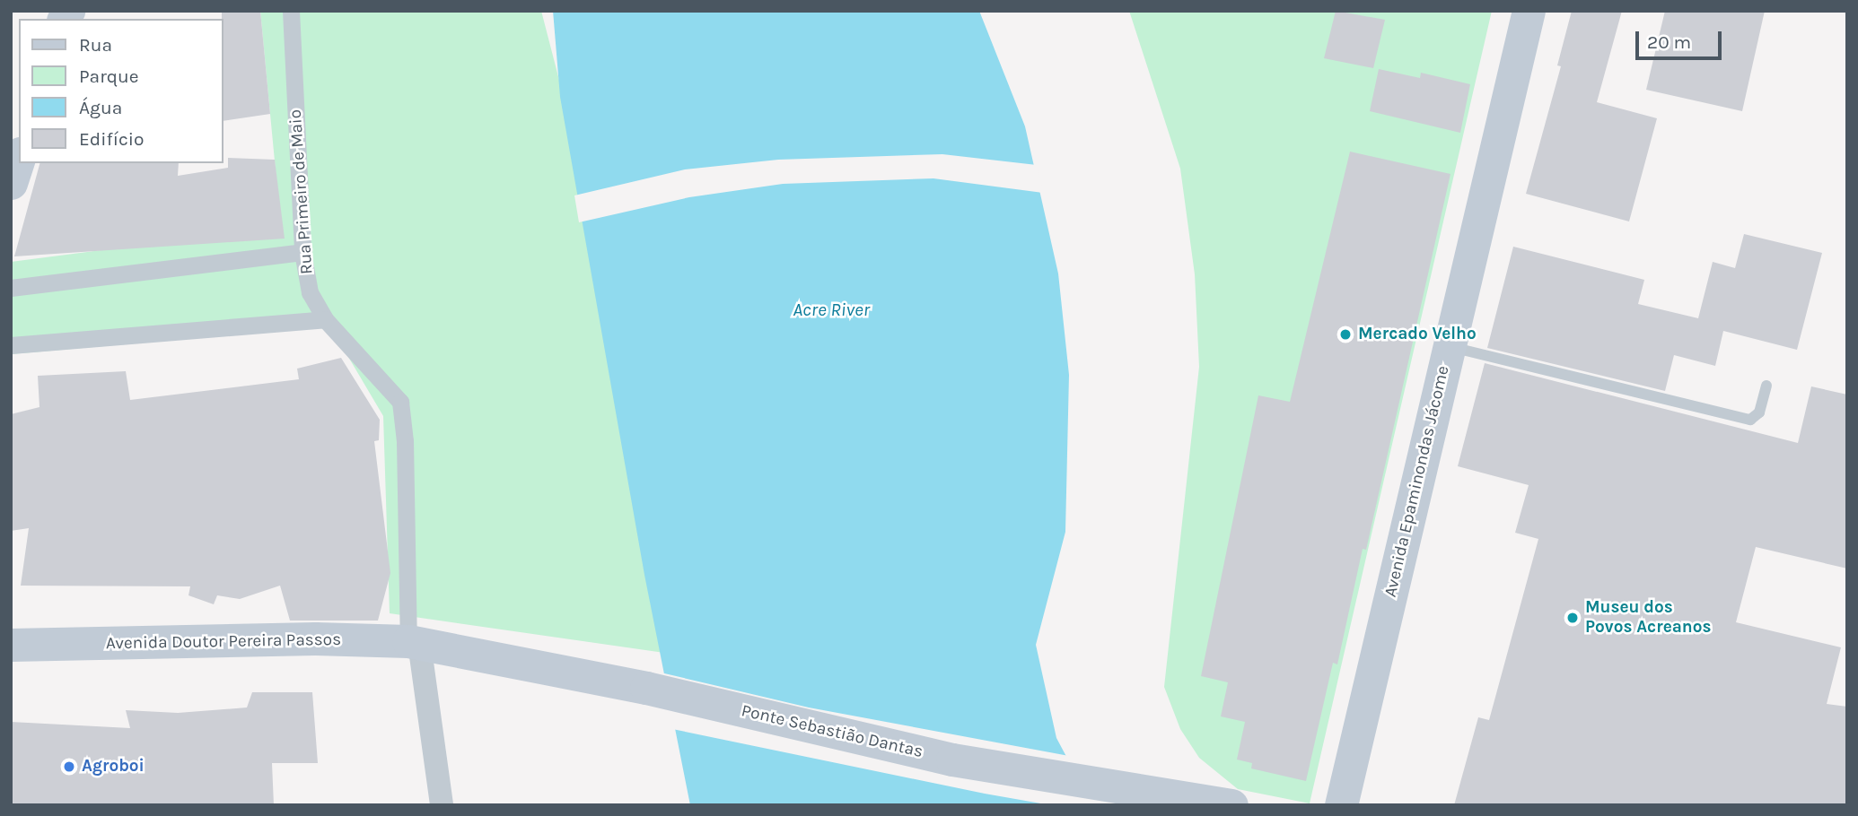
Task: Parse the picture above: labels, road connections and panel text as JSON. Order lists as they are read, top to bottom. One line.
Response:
{"streets":{"main road":["Avenida Epaminondas Jácome","Avenida Doutor Pereira Passos","Ponte Sebastião Dantas"],"street":["Rua Primeiro de Maio"]},"crossings":[["Rua Primeiro de Maio","Avenida Doutor Pereira Passos"],["Rua Primeiro de Maio","Ponte Sebastião Dantas"],["Avenida Doutor Pereira Passos","Ponte Sebastião Dantas"]],"water":["Acre River"],"places":["Mercado Velho","Museu dos Povos Acreanos","Agroboi"],"legend":["Rua","Parque","Água","Edifício"],"scale_bar":"20 m"}
